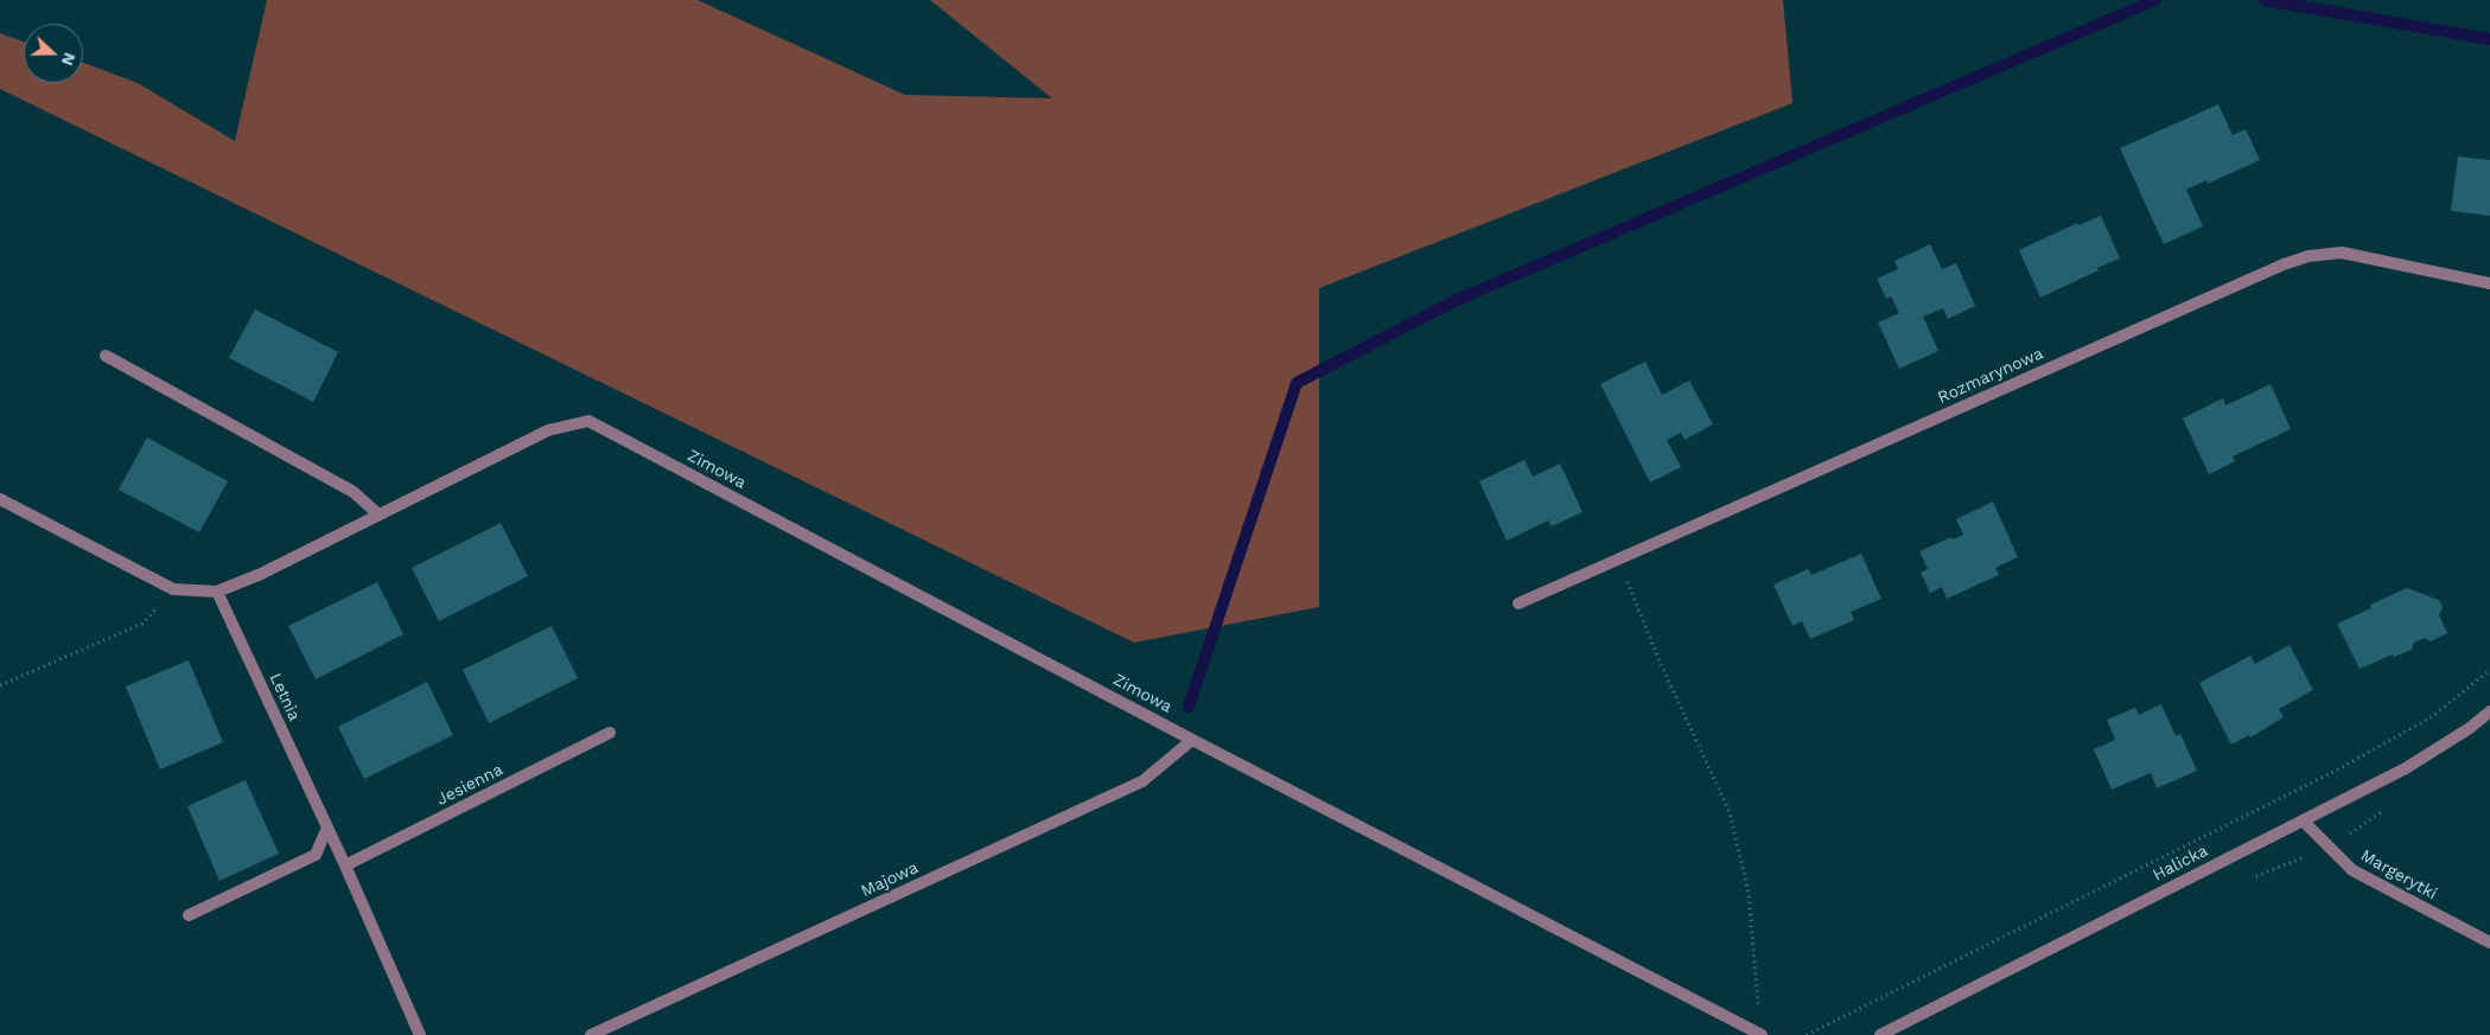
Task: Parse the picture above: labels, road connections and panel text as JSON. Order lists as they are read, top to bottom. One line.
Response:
{"streets":{"street":["Rozmarynowa","Zimowa","Letnia","Jesienna","Halicka","Margerytki","Majowa"]},"crossings":[["Zimowa","Letnia"],["Zimowa","Majowa"],["Letnia","Jesienna"],["Halicka","Margerytki"]],"north":"right"}
